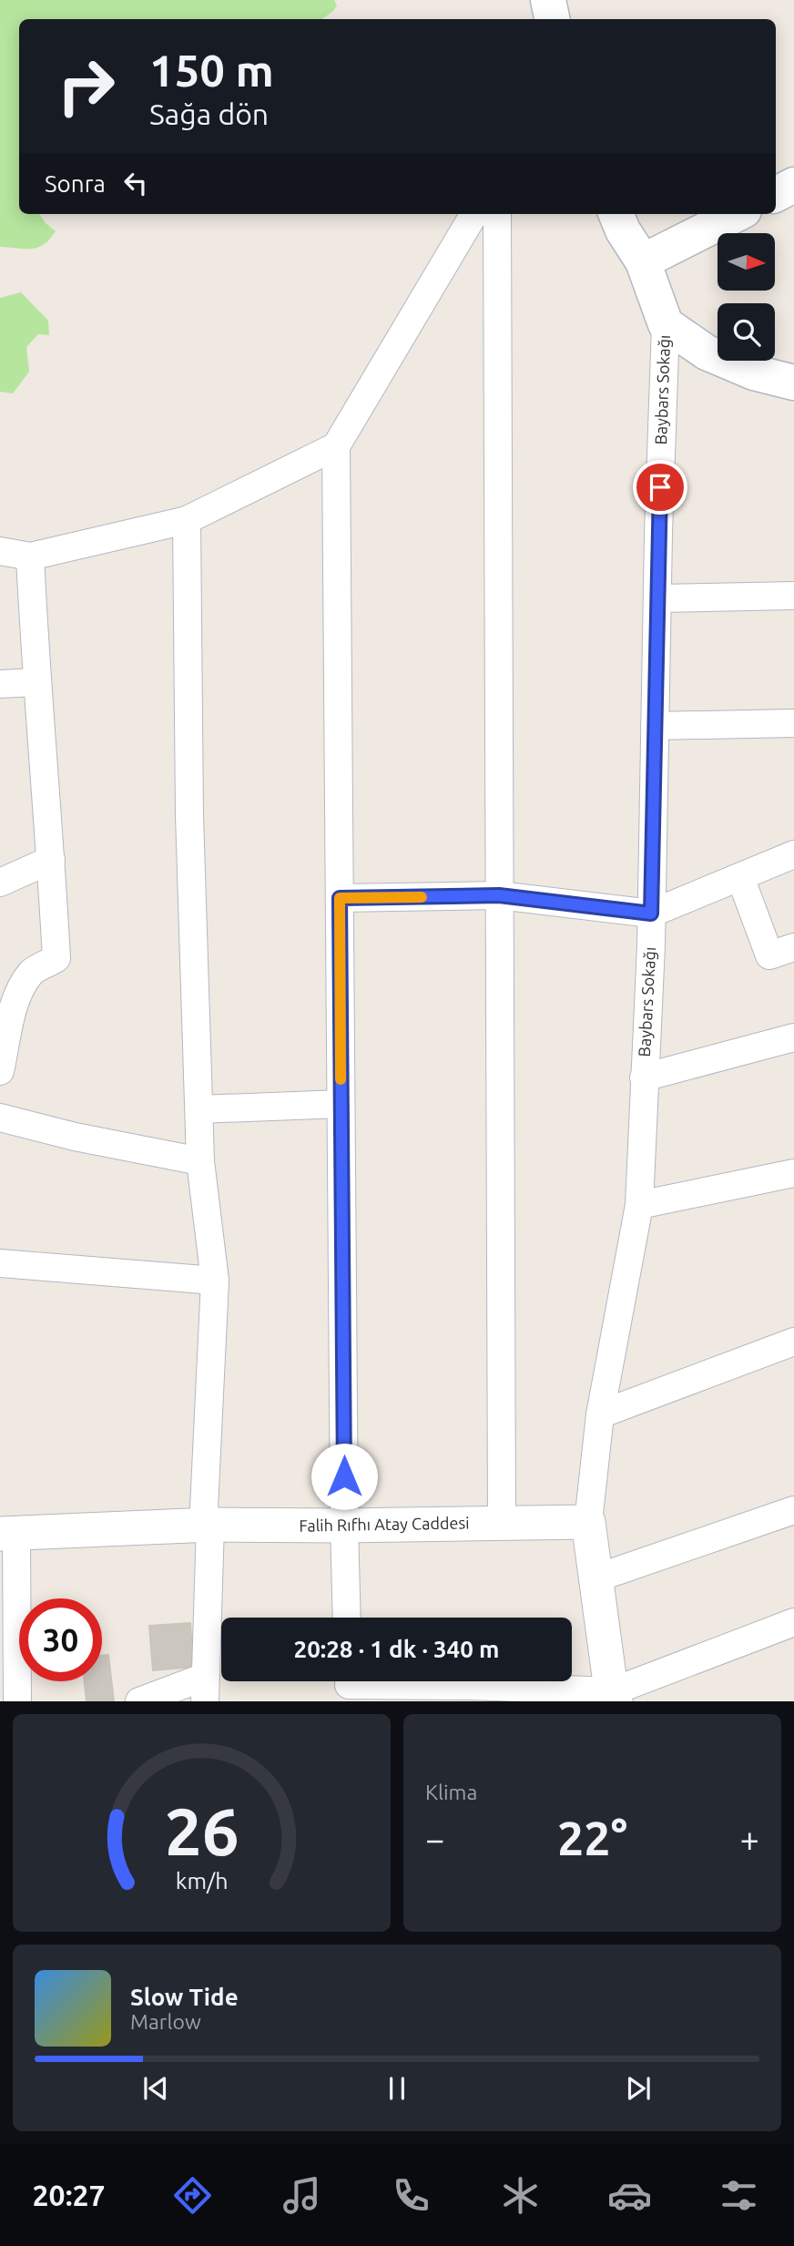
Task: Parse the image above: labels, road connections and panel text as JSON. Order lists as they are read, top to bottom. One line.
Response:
{"streets":{"street":["Baybars Sokağı","Falih Rıfhı Atay Caddesi"]},"crossings":[["Baybars Sokağı","Falih Rıfhı Atay Caddesi"]],"north":"right","page":{"turn":["150 m","Sağa dön"],"then":"Sonra","limit":"30","trip":"20:28 · 1 dk · 340 m","tile":"Klima","heat":["−","22°","+"],"song":["Slow Tide","Marlow"],"tabs":"20:27","gauge":["26","km/h"]}}
